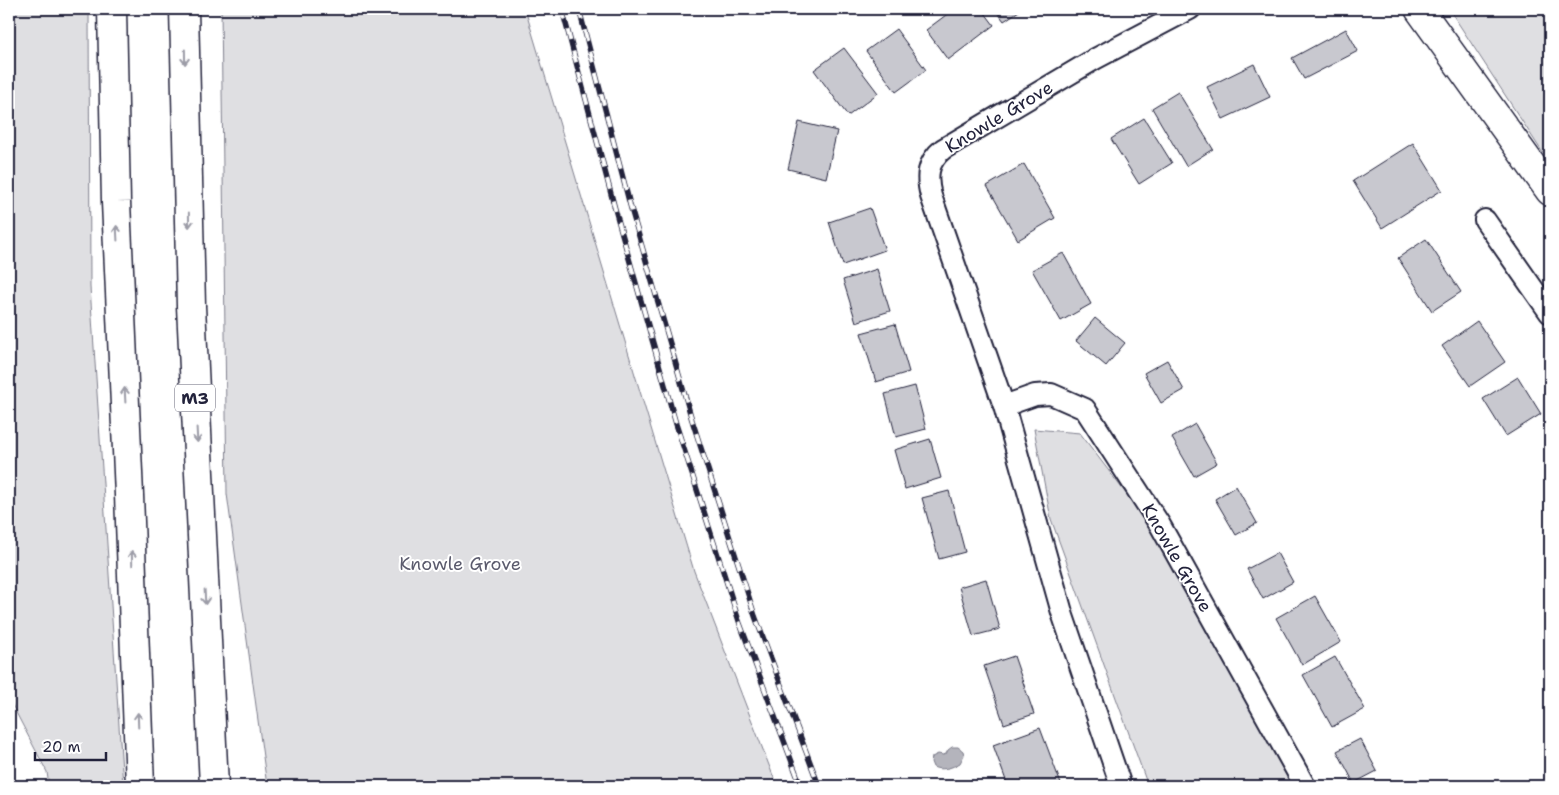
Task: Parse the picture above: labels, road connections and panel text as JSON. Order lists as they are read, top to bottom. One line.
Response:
{"streets":{"main road":["M3"],"street":["Knowle Grove"]},"parks":["Knowle Grove"],"scale_bar":"20 m"}
